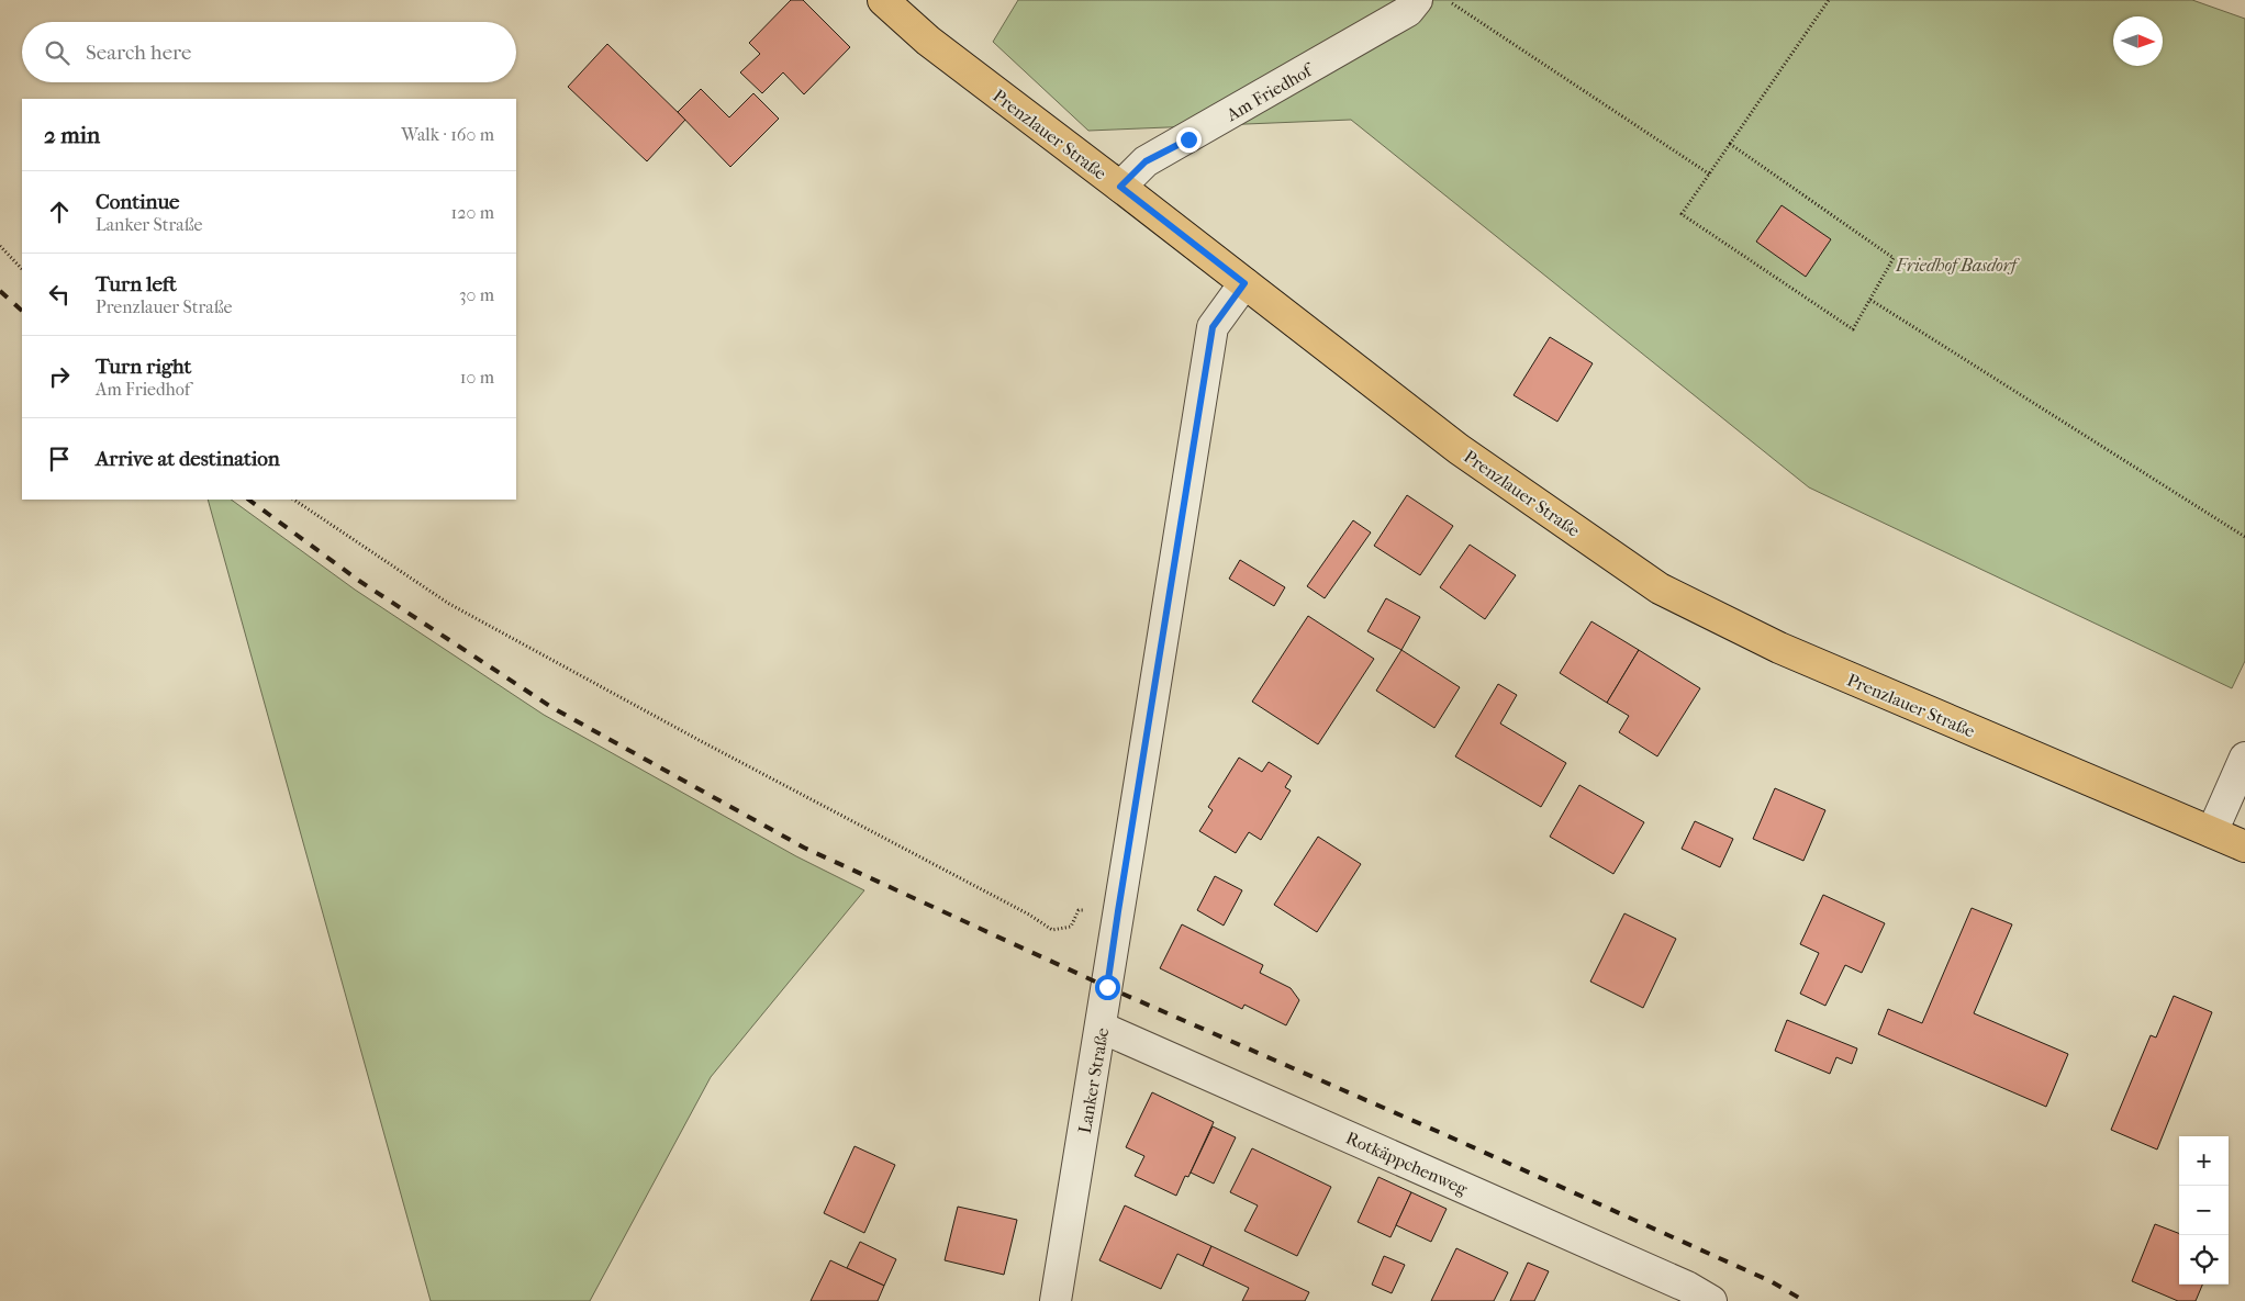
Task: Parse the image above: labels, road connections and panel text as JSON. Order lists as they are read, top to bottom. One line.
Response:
{"streets":{"main road":["Prenzlauer Straße"],"street":["Am Friedhof","Lanker Straße","Rotkäppchenweg"]},"crossings":[["Am Friedhof","Prenzlauer Straße"],["Prenzlauer Straße","Lanker Straße"],["Lanker Straße","Rotkäppchenweg"]],"parks":["Friedhof Basdorf"],"north":"right","page":{"search":"Search here","heading":["2 min","Walk · 160 m"],"list":[["Continue","Lanker Straße","120 m"],["Turn left","Prenzlauer Straße","30 m"],["Turn right","Am Friedhof","10 m"],"Arrive at destination"],"map_buttons":["+","−"]}}
